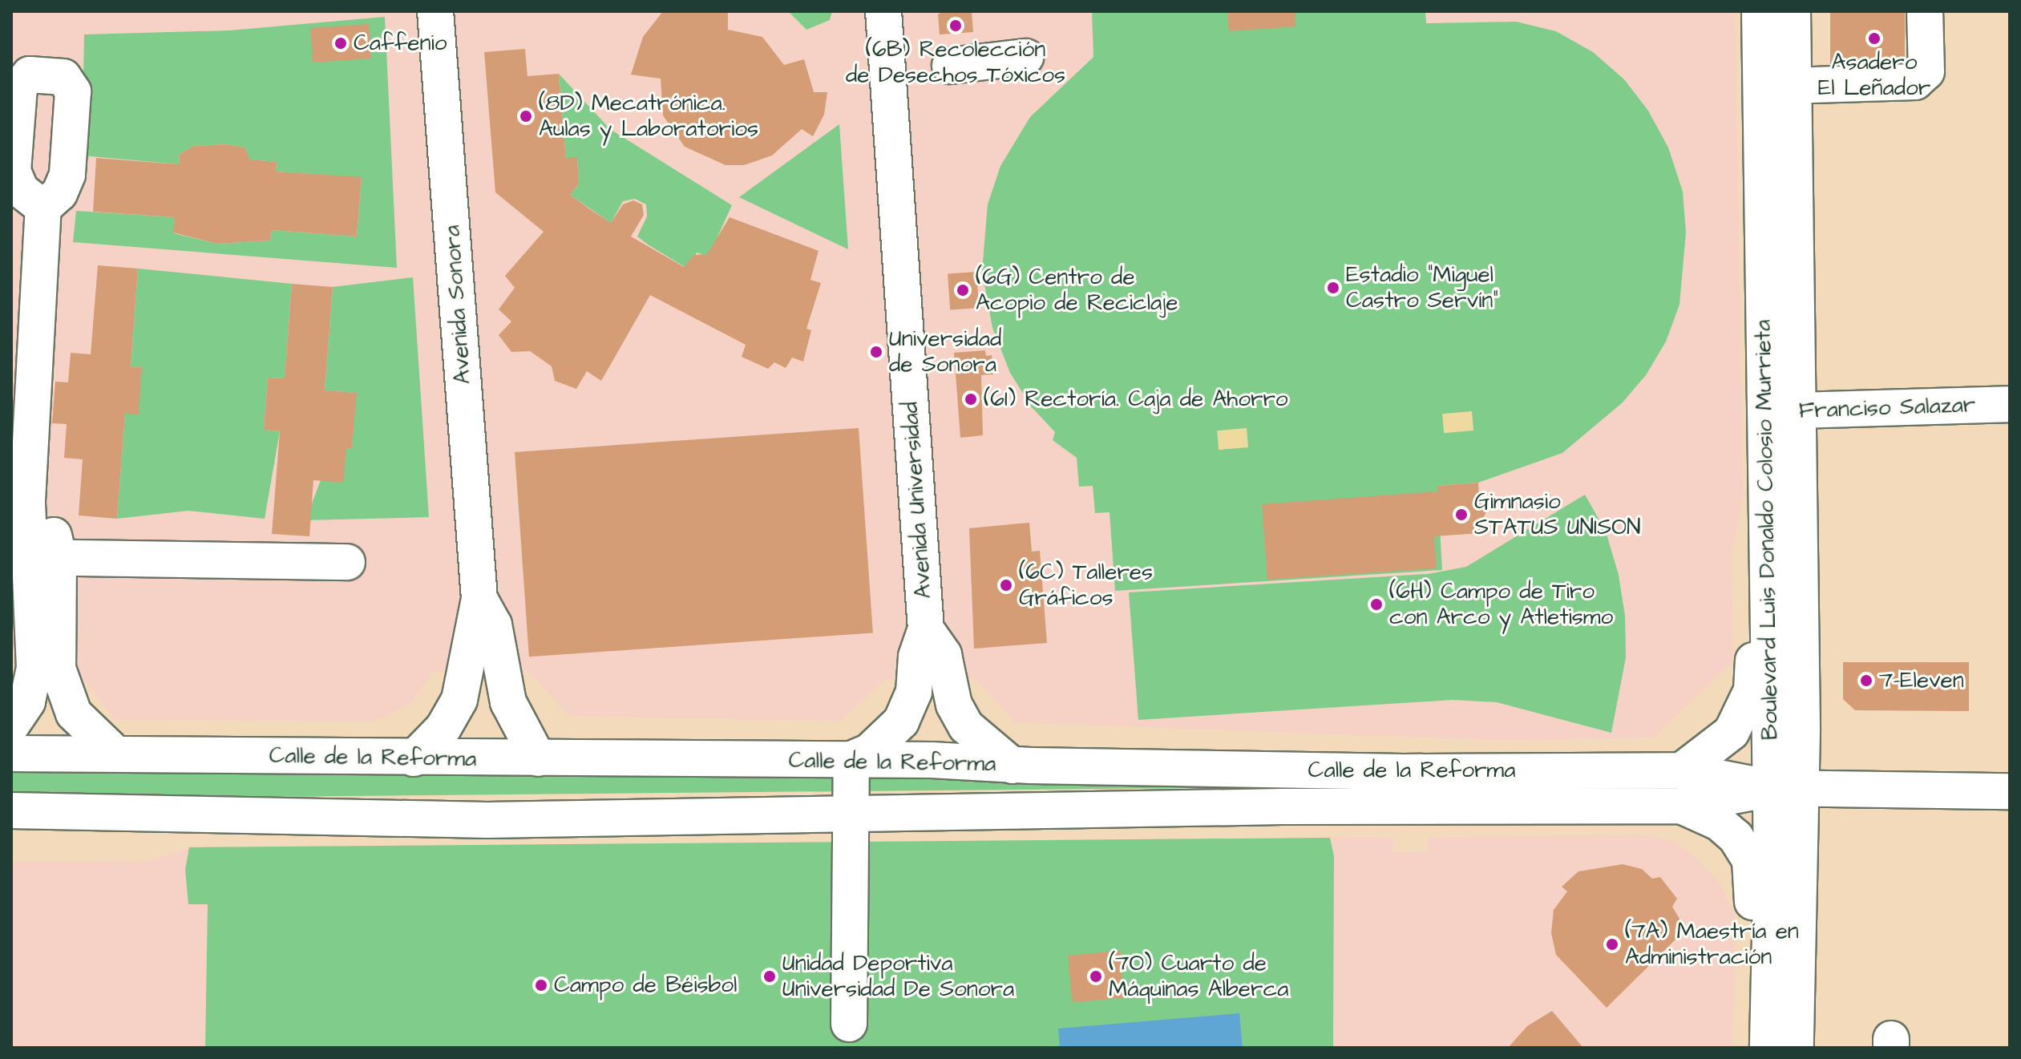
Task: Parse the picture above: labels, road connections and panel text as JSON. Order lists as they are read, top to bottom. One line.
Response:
{"streets":{"main road":["Avenida Sonora","Franciso Salazar","Avenida Universidad","Boulevard Luis Donaldo Colosio Murrieta","Calle de la Reforma"]},"crossings":[["Avenida Sonora","Calle de la Reforma"],["Franciso Salazar","Boulevard Luis Donaldo Colosio Murrieta"],["Avenida Universidad","Calle de la Reforma"],["Boulevard Luis Donaldo Colosio Murrieta","Calle de la Reforma"]],"places":["(6B) Recolección de Desechos Tóxicos","Asadero El Leñador","Caffenio","(8D) Mecatrónica. Aulas y Laboratorios","Estadio \"Miguel Castro Servín\"","(6G) Centro de Acopio de Reciclaje","Universidad de Sonora","(6I) Rectoría. Caja de Ahorro","Gimnasio STATUS UNISON","(6C) Talleres Gráficos","(6H) Campo de Tiro con Arco y Atletismo","7-Eleven","(7A) Maestría en Administración","Unidad Deportiva Universidad De Sonora","(7O) Cuarto de Máquinas Alberca","Campo de Béisbol"]}
